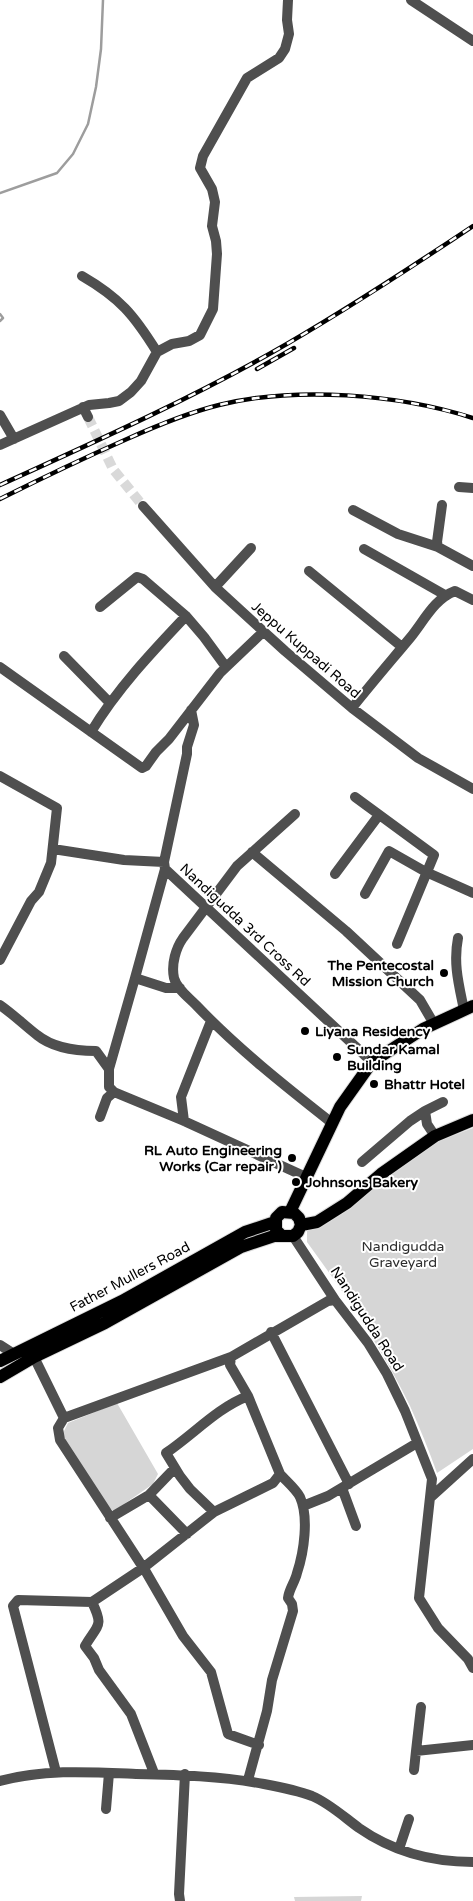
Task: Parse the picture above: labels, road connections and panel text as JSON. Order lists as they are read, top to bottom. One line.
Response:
{"streets":{"main road":["Father Mullers Road"],"street":["Jeppu Kuppadi Road","Nandigudda 3rd Cross Rd","Nandigudda Road"]},"crossings":[["Father Mullers Road","Nandigudda Road"]],"parks":["Nandigudda Graveyard"],"places":["The Pentecostal Mission Church","Liyana Residency","Sundar Kamal Building","Bhattr Hotel","RL Auto Engineering Works (Car repair )","Johnsons Bakery"]}
